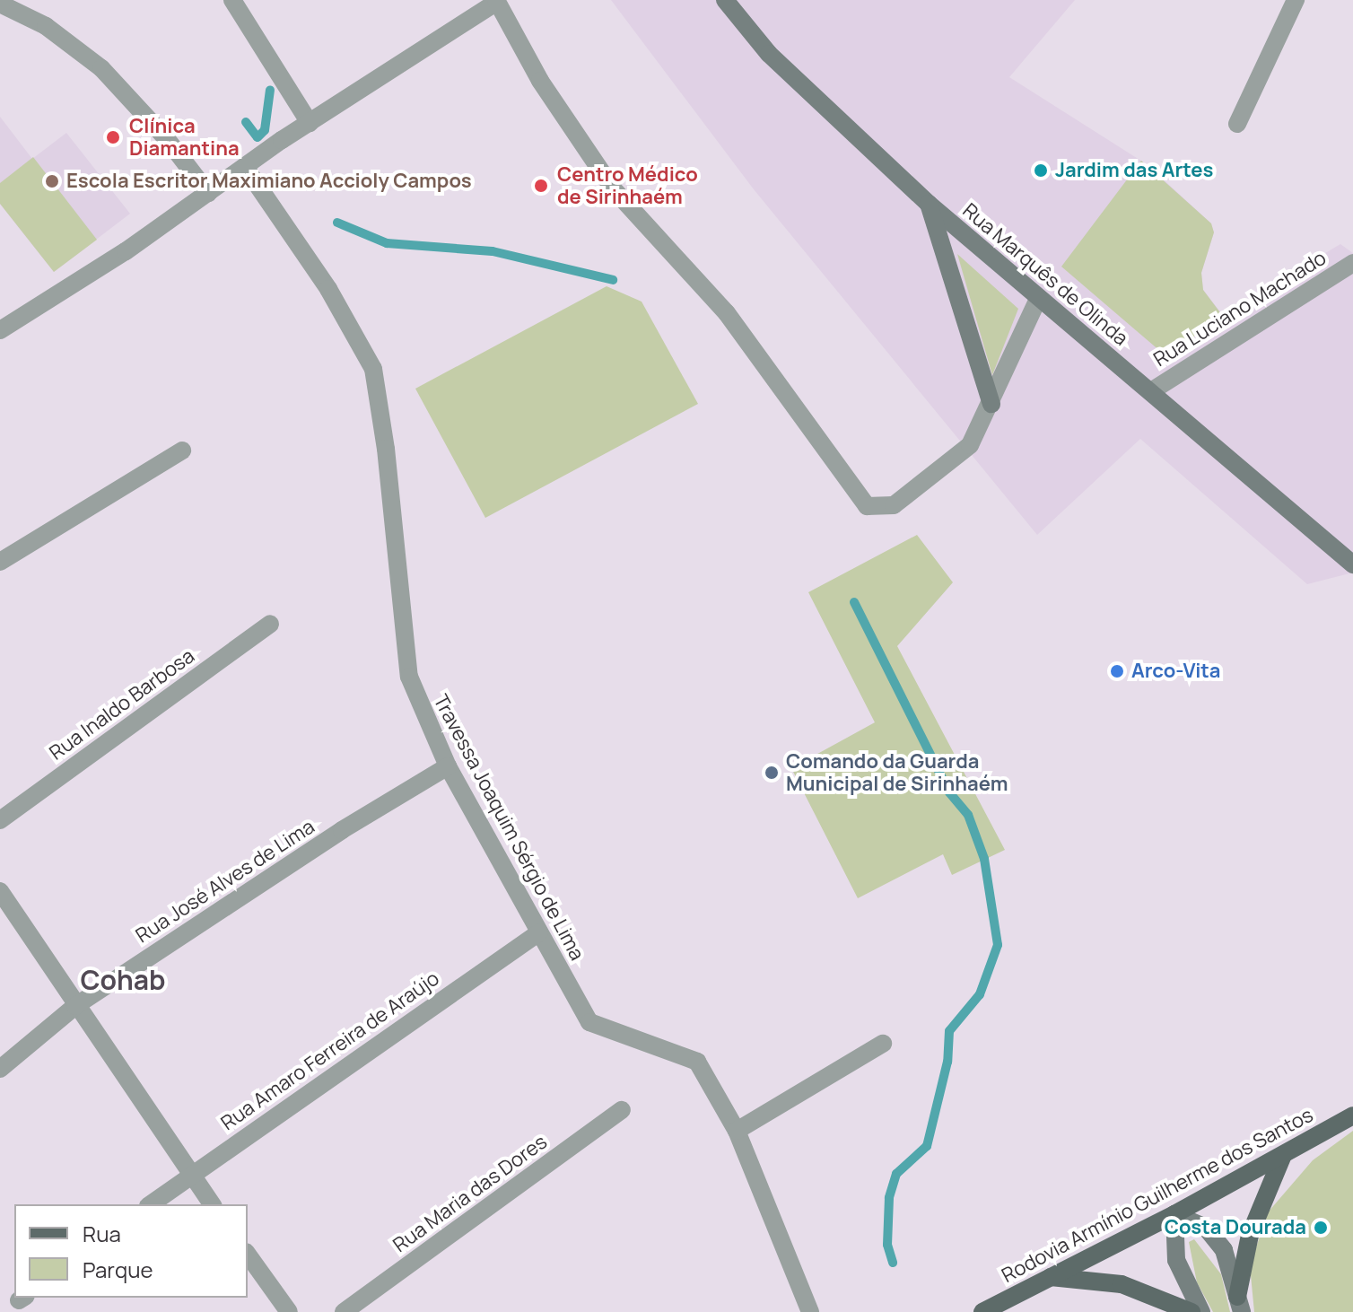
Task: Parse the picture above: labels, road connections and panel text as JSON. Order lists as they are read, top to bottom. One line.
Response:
{"streets":{"main road":["Rua Marquês de Olinda","Rodovia Armínio Guilherme dos Santos"],"street":["Rua Luciano Machado","Rua Inaldo Barbosa","Travessa Joaquim Sérgio de Lima","Rua José Alves de Lima","Rua Amaro Ferreira de Araújo","Rua Maria das Dores"]},"crossings":[["Rua Marquês de Olinda","Rua Luciano Machado"],["Travessa Joaquim Sérgio de Lima","Rua José Alves de Lima"],["Travessa Joaquim Sérgio de Lima","Rua Amaro Ferreira de Araújo"]],"districts":["Cohab"],"places":["Clínica Diamantina","Jardim das Artes","Escola Escritor Maximiano Accioly Campos","Centro Médico de Sirinhaém","Arco-Vita","Comando da Guarda Municipal de Sirinhaém","Costa Dourada"],"legend":["Rua","Parque"]}
